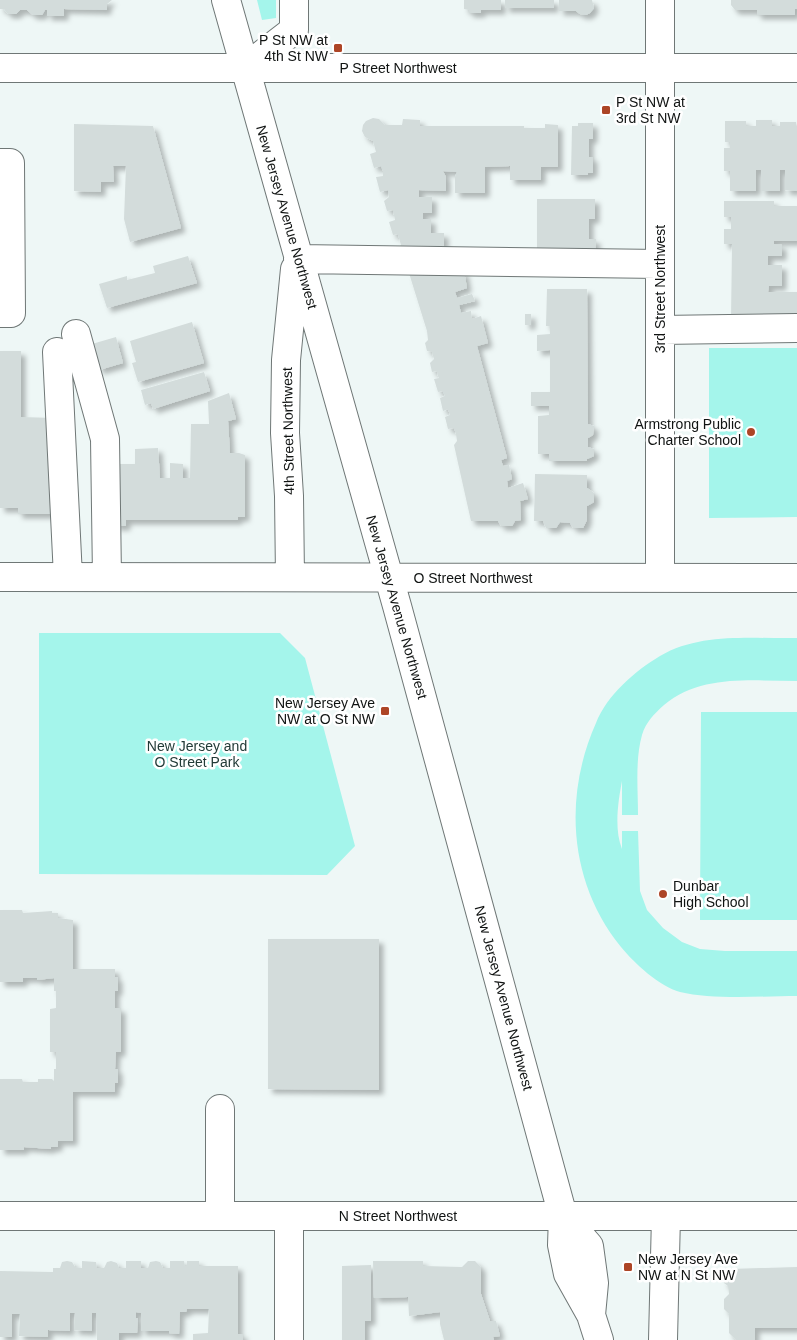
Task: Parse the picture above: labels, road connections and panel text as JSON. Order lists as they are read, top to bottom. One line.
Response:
{"streets":{"street":["P Street Northwest","New Jersey Avenue Northwest","3rd Street Northwest","4th Street Northwest","O Street Northwest","N Street Northwest"]},"crossings":[["P Street Northwest","New Jersey Avenue Northwest"],["P Street Northwest","3rd Street Northwest"],["New Jersey Avenue Northwest","4th Street Northwest"],["New Jersey Avenue Northwest","O Street Northwest"],["New Jersey Avenue Northwest","N Street Northwest"],["3rd Street Northwest","O Street Northwest"],["4th Street Northwest","O Street Northwest"]],"parks":["New Jersey and O Street Park"],"places":{"transit":["P St NW at 4th St NW","P St NW at 3rd St NW","New Jersey Ave NW at O St NW","New Jersey Ave NW at N St NW"],"other":["Armstrong Public Charter School","Dunbar High School"]}}
